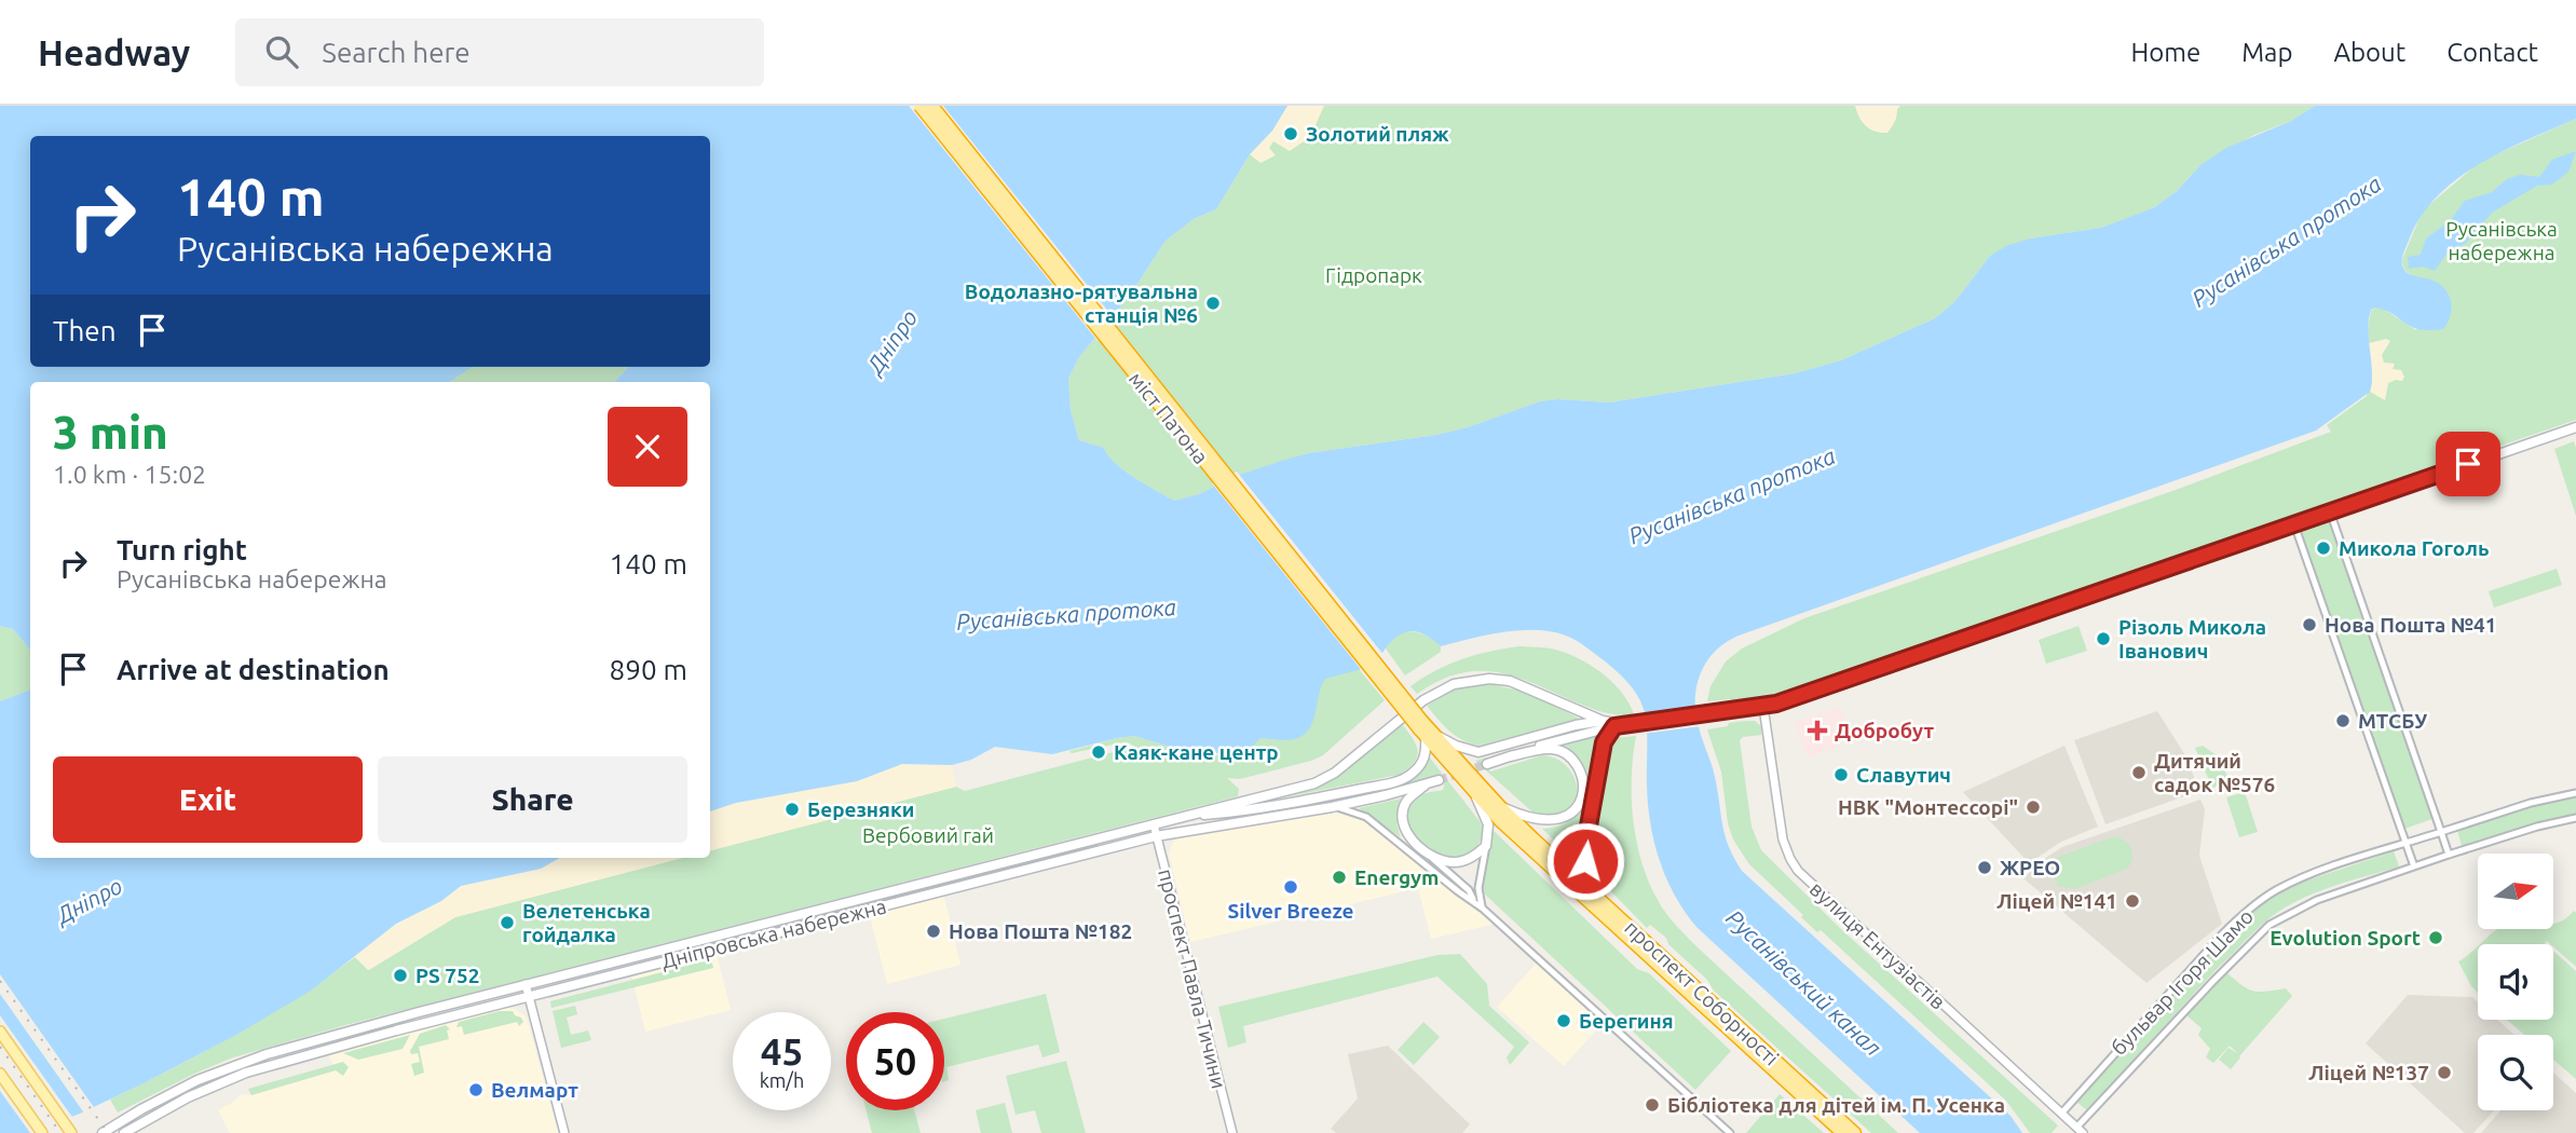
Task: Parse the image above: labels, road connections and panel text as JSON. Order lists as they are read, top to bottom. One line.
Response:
{"streets":{"highway":["міст Патона","проспект Соборності"],"main road":["Дніпровська набережна"],"street":["вулиця Ентузіастів","проспект Павла Тичини","бульвар Ігоря Шамо"]},"crossings":[["міст Патона","Дніпровська набережна"],["міст Патона","проспект Соборності"],["Дніпровська набережна","проспект Павла Тичини"],["Дніпровська набережна","проспект Соборності"],["вулиця Ентузіастів","бульвар Ігоря Шамо"]],"water":["Русанівська протока","Дніпро","Русанівський канал"],"parks":["Русанівська набережна","Гідропарк","Вербовий гай"],"places":{"other":["Золотий пляж","Водолазно-рятувальна станція №6","Микола Гоголь","Нова Пошта №41","Різоль Микола Іванович","МТСБУ","Каяк-кане центр","Дитячий садок №576","Славутич","НВК \"Монтессорі\"","Березняки","ЖРЕО","Energym","Silver Breeze","Ліцей №141","Велетенська гойдалка","Нова Пошта №182","Evolution Sport","PS 752","Берегиня","Ліцей №137","Велмарт","Бібліотека для дітей ім. П. Усенка"],"health":["Добробут"]},"north":"right","page":{"header":"Headway","search":"Search here","nav":["Home","Map","About","Contact"],"turn":["140 m","Русанівська набережна"],"then":"Then","heading":["3 min","1.0 km · 15:02"],"list":[{"name":"Turn right","note":"Русанівська набережна","value":"140 m"},{"name":"Arrive at destination","value":"890 m"}],"buttons":["Exit","Share"],"speed":"45 km/h","limit":"50"}}
